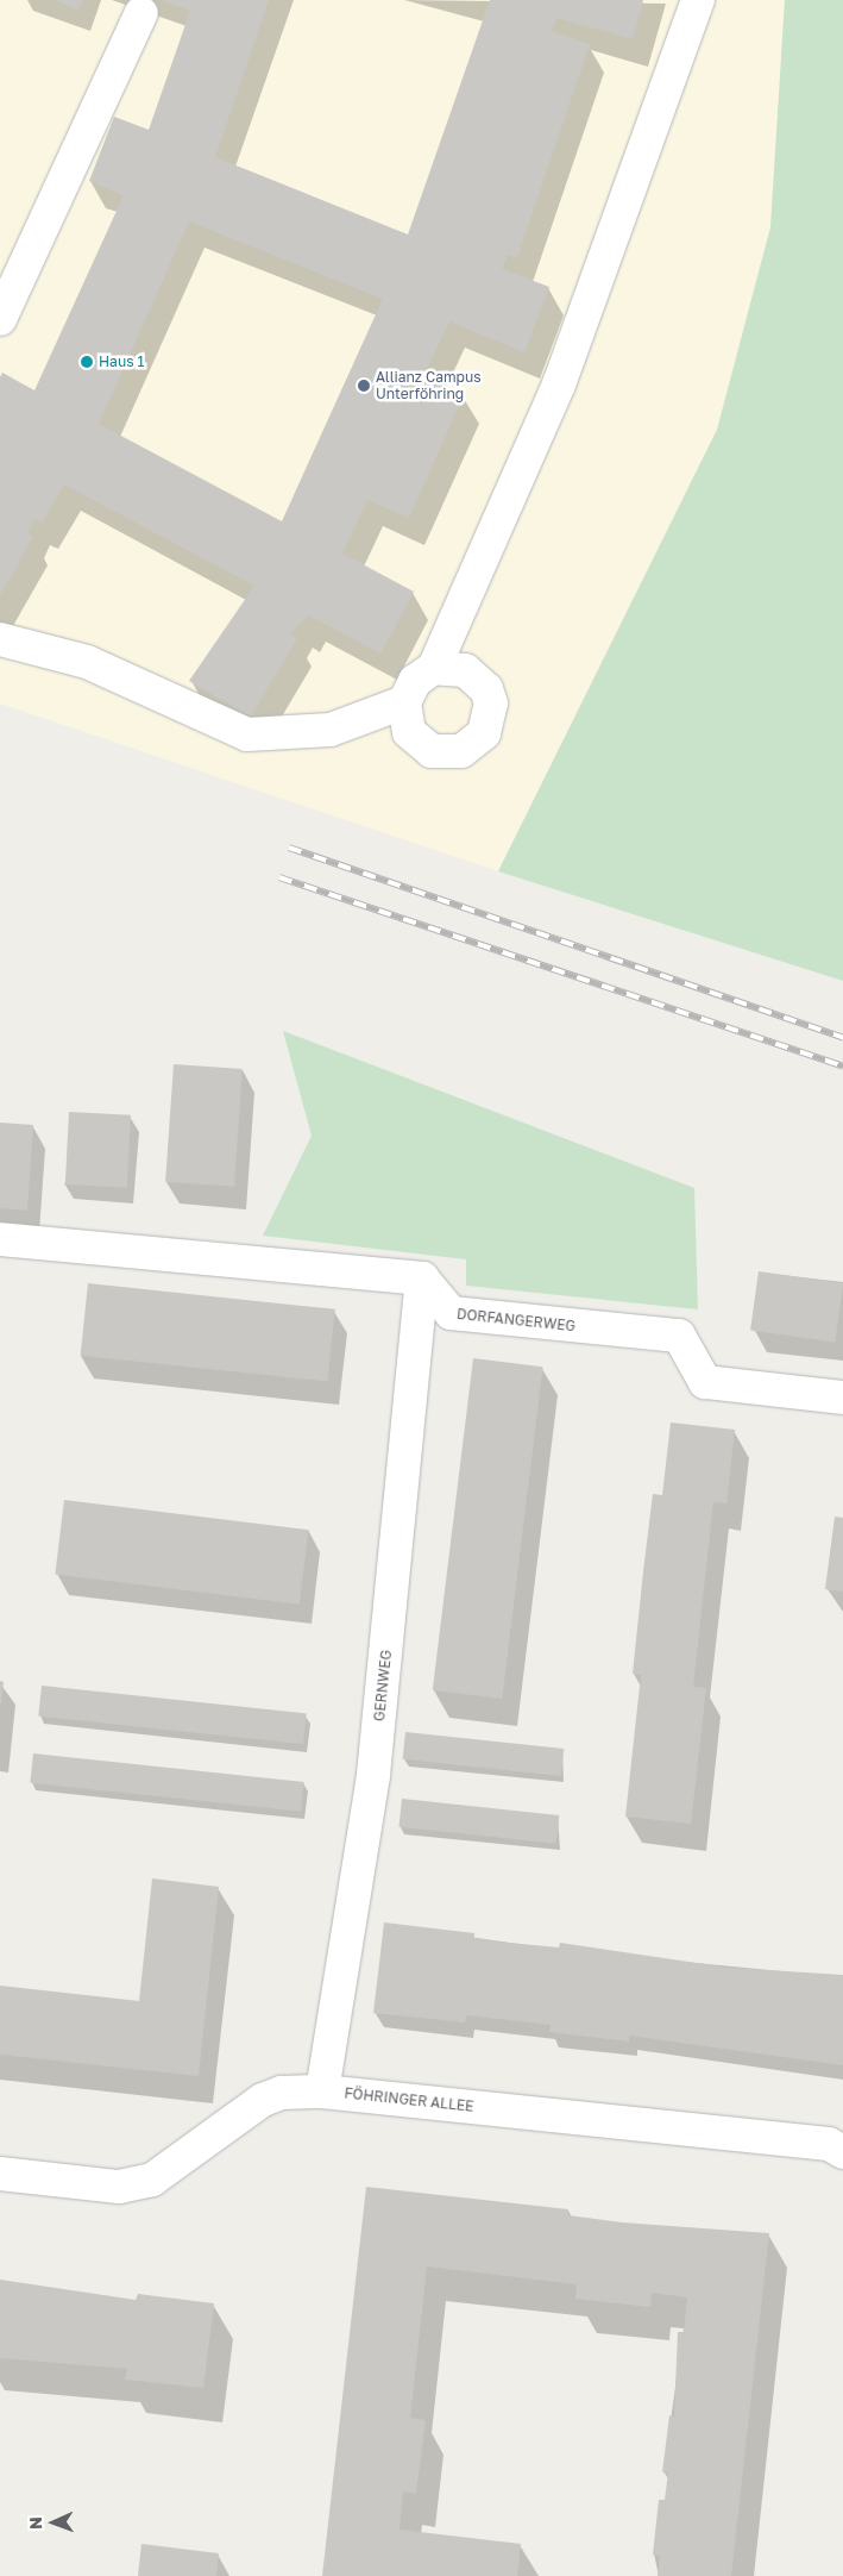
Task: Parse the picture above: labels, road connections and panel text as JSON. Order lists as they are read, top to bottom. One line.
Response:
{"streets":{"street":["DORFANGERWEG","GERNWEG","FÖHRINGER ALLEE"]},"crossings":[["DORFANGERWEG","GERNWEG"],["GERNWEG","FÖHRINGER ALLEE"]],"places":["Haus 1","Allianz Campus Unterföhring"],"north":"left"}
